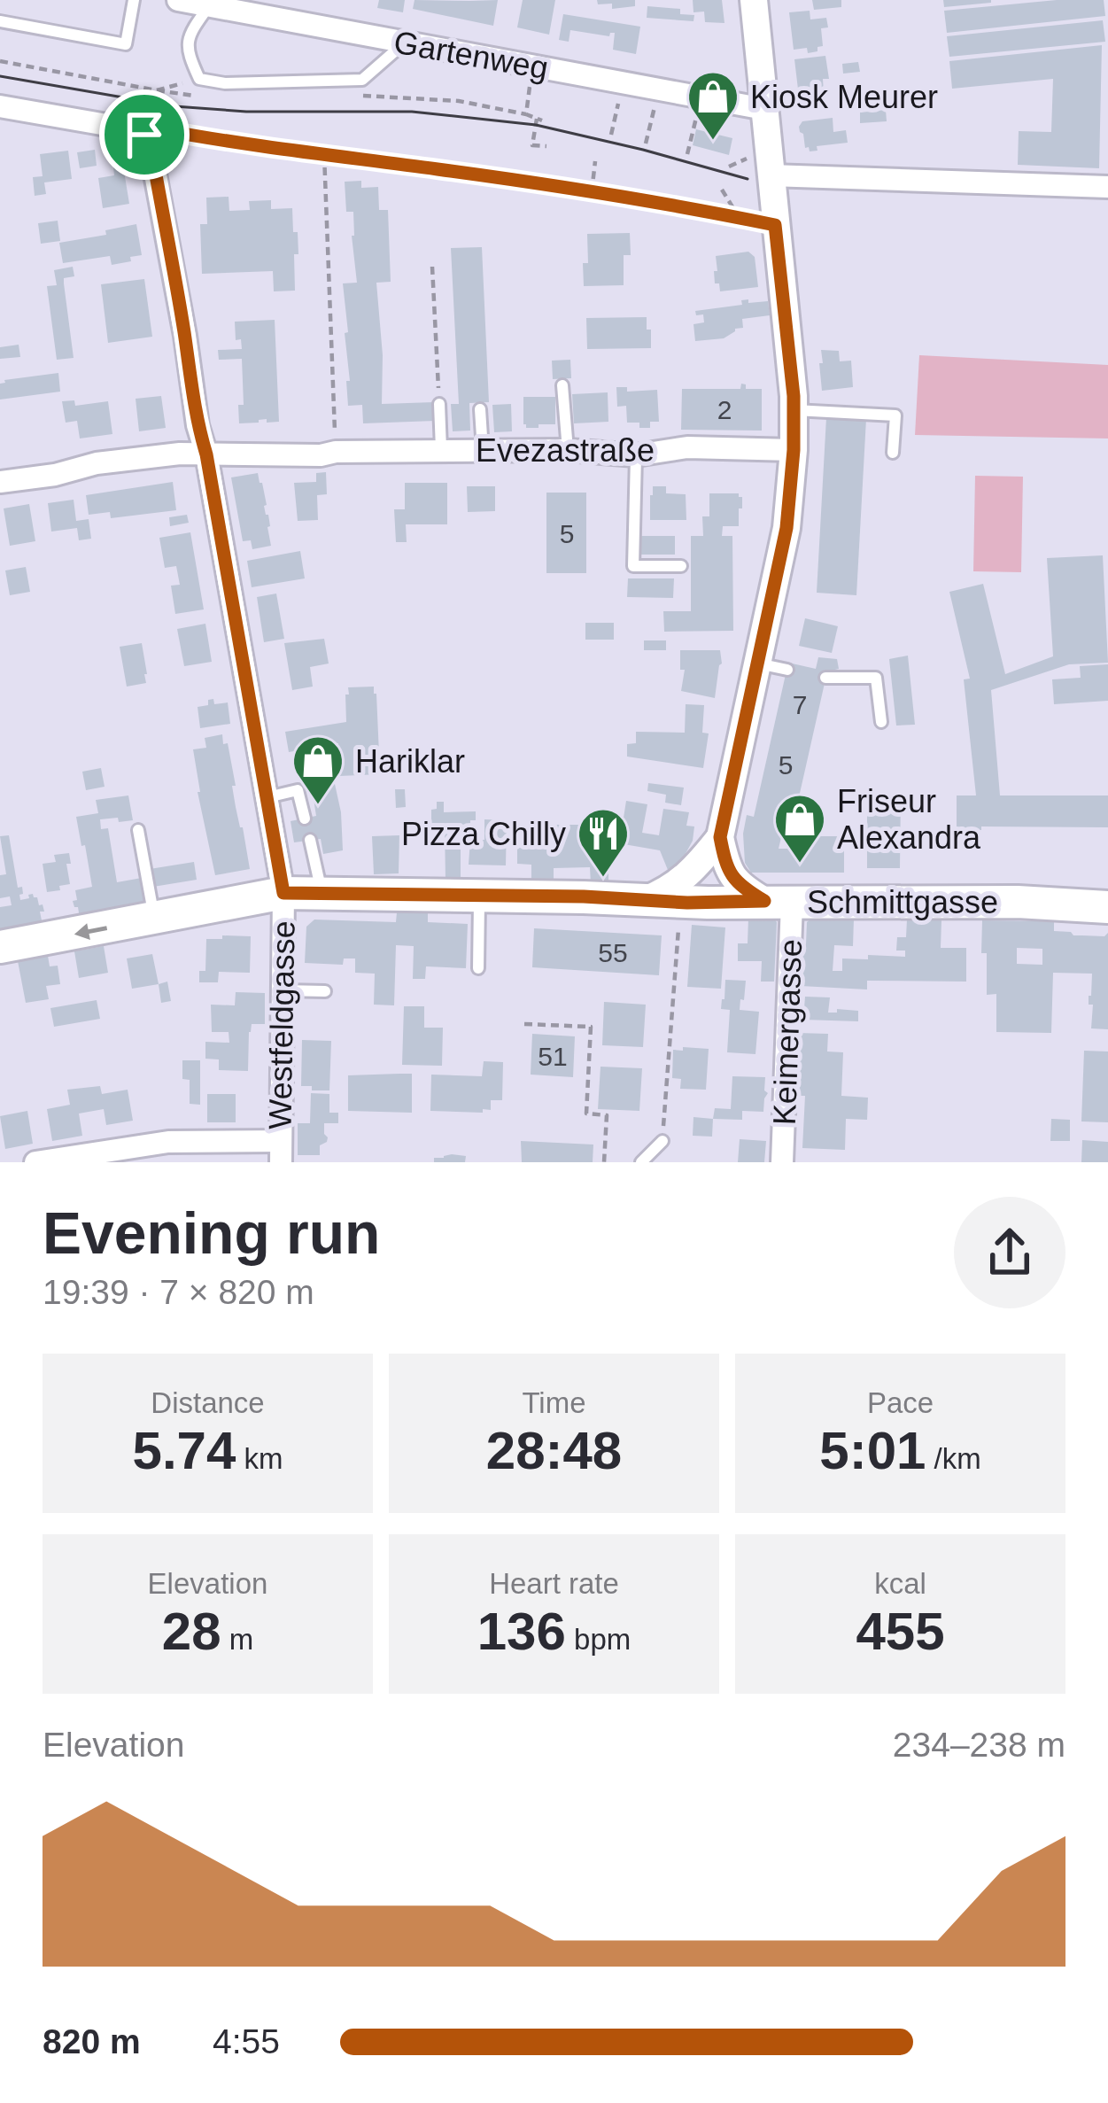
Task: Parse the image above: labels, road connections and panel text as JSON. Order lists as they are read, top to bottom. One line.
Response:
{"streets":{"main road":["Schmittgasse"],"street":["Gartenweg","Evezastraße","Westfeldgasse","Keimergasse"]},"crossings":[["Evezastraße","Westfeldgasse"],["Schmittgasse","Westfeldgasse"],["Schmittgasse","Keimergasse"]],"places":{"shop":["Kiosk Meurer","Hariklar","Friseur Alexandra"],"restaurant":["Pizza Chilly"]},"house_numbers":["2","5","7","5","55","51"],"page":{"heading":["Evening run","19:39 · 7 × 820 m"],"stats":[["Distance","5.74 km"],["Time","28:48"],["Pace","5:01 /km"],["Elevation","28 m"],["Heart rate","136 bpm"],["kcal","455"]],"chart":["Elevation","234–238 m"],"list":[{"name":"820 m","note":"4:55"}]}}
